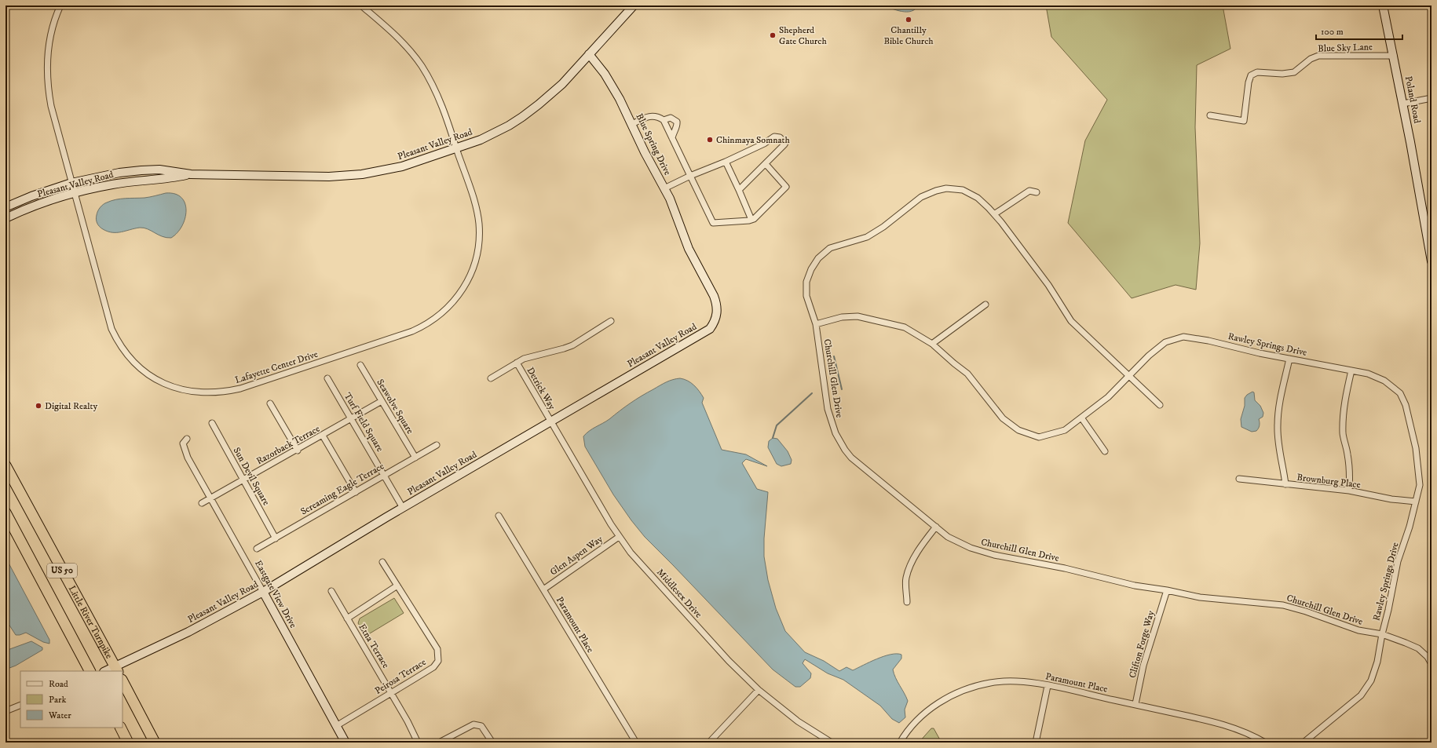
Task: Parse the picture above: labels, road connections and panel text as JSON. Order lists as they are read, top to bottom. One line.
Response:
{"streets":{"highway":["US 50","Little River Turnpike"],"street":["Blue Sky Lane","Poland Road","Pleasant Valley Road","Blue Spring Drive","Rawley Springs Drive","Lafayette Center Drive","Churchill Glen Drive","Detrick Way","Seawolve Square","Turf Field Square","Razorback Terrace","Sun Devil Square","Brownburg Place","Screaming Eagle Terrace","Glen Aspen Way","Middlesex Drive","Eastgate View Drive","Paramount Place","Clifton Forge Way","Etna Terrace","Peirosa Terrace"]},"crossings":[["Blue Sky Lane","Poland Road"],["Pleasant Valley Road","Blue Spring Drive"],["Pleasant Valley Road","Lafayette Center Drive"],["Pleasant Valley Road","Detrick Way"],["Pleasant Valley Road","Turf Field Square"],["Pleasant Valley Road","Middlesex Drive"],["Pleasant Valley Road","Eastgate View Drive"],["Pleasant Valley Road","Little River Turnpike"],["Rawley Springs Drive","Churchill Glen Drive"],["Rawley Springs Drive","Brownburg Place"],["Churchill Glen Drive","Clifton Forge Way"],["Detrick Way","Middlesex Drive"],["Seawolve Square","Razorback Terrace"],["Seawolve Square","Screaming Eagle Terrace"],["Turf Field Square","Razorback Terrace"],["Turf Field Square","Screaming Eagle Terrace"],["Razorback Terrace","Sun Devil Square"],["Razorback Terrace","Eastgate View Drive"],["Sun Devil Square","Screaming Eagle Terrace"],["Glen Aspen Way","Middlesex Drive"],["Glen Aspen Way","Paramount Place"],["Eastgate View Drive","Peirosa Terrace"],["Paramount Place","Clifton Forge Way"],["Etna Terrace","Peirosa Terrace"]],"places":["Chantilly Bible Church","Shepherd Gate Church","Chinmaya Somnath","Digital Realty"],"legend":["Road","Park","Water"],"scale_bar":"100 m"}
